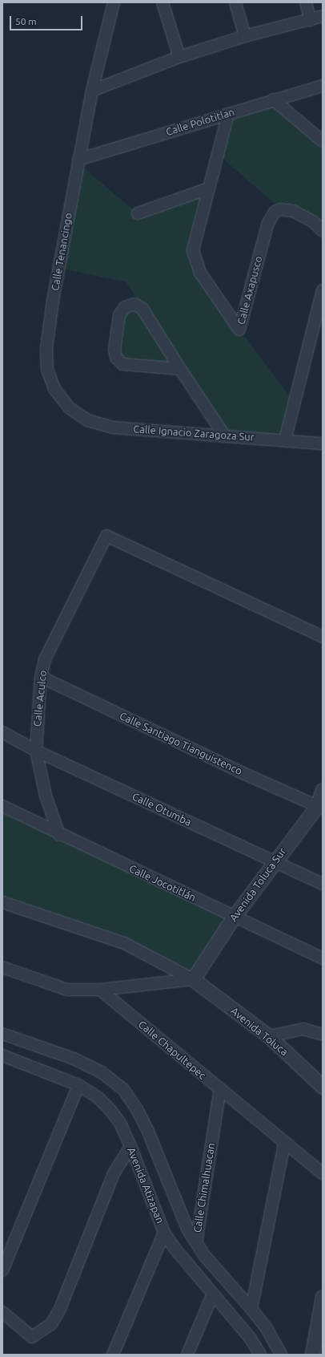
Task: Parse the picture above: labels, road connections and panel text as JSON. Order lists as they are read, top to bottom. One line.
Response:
{"streets":{"street":["Calle Polotitlan","Calle Tenancingo","Calle Axapusco","Calle Ignacio Zaragoza Sur","Calle Aculco","Calle Santiago Tianguistenco","Calle Otumba","Calle Jocotitlán","Avenida Toluca Sur","Avenida Toluca","Calle Chapultepec","Avenida Atizapan","Calle Chimalhuacan"]},"crossings":[["Calle Polotitlan","Calle Tenancingo"],["Calle Polotitlan","Calle Axapusco"],["Calle Tenancingo","Calle Ignacio Zaragoza Sur"],["Calle Aculco","Calle Santiago Tianguistenco"],["Calle Aculco","Calle Otumba"],["Calle Aculco","Calle Jocotitlán"],["Calle Santiago Tianguistenco","Avenida Toluca Sur"],["Calle Otumba","Avenida Toluca Sur"],["Calle Jocotitlán","Avenida Toluca Sur"],["Avenida Toluca Sur","Avenida Toluca"],["Calle Chapultepec","Calle Chimalhuacan"]],"scale_bar":"50 m"}
